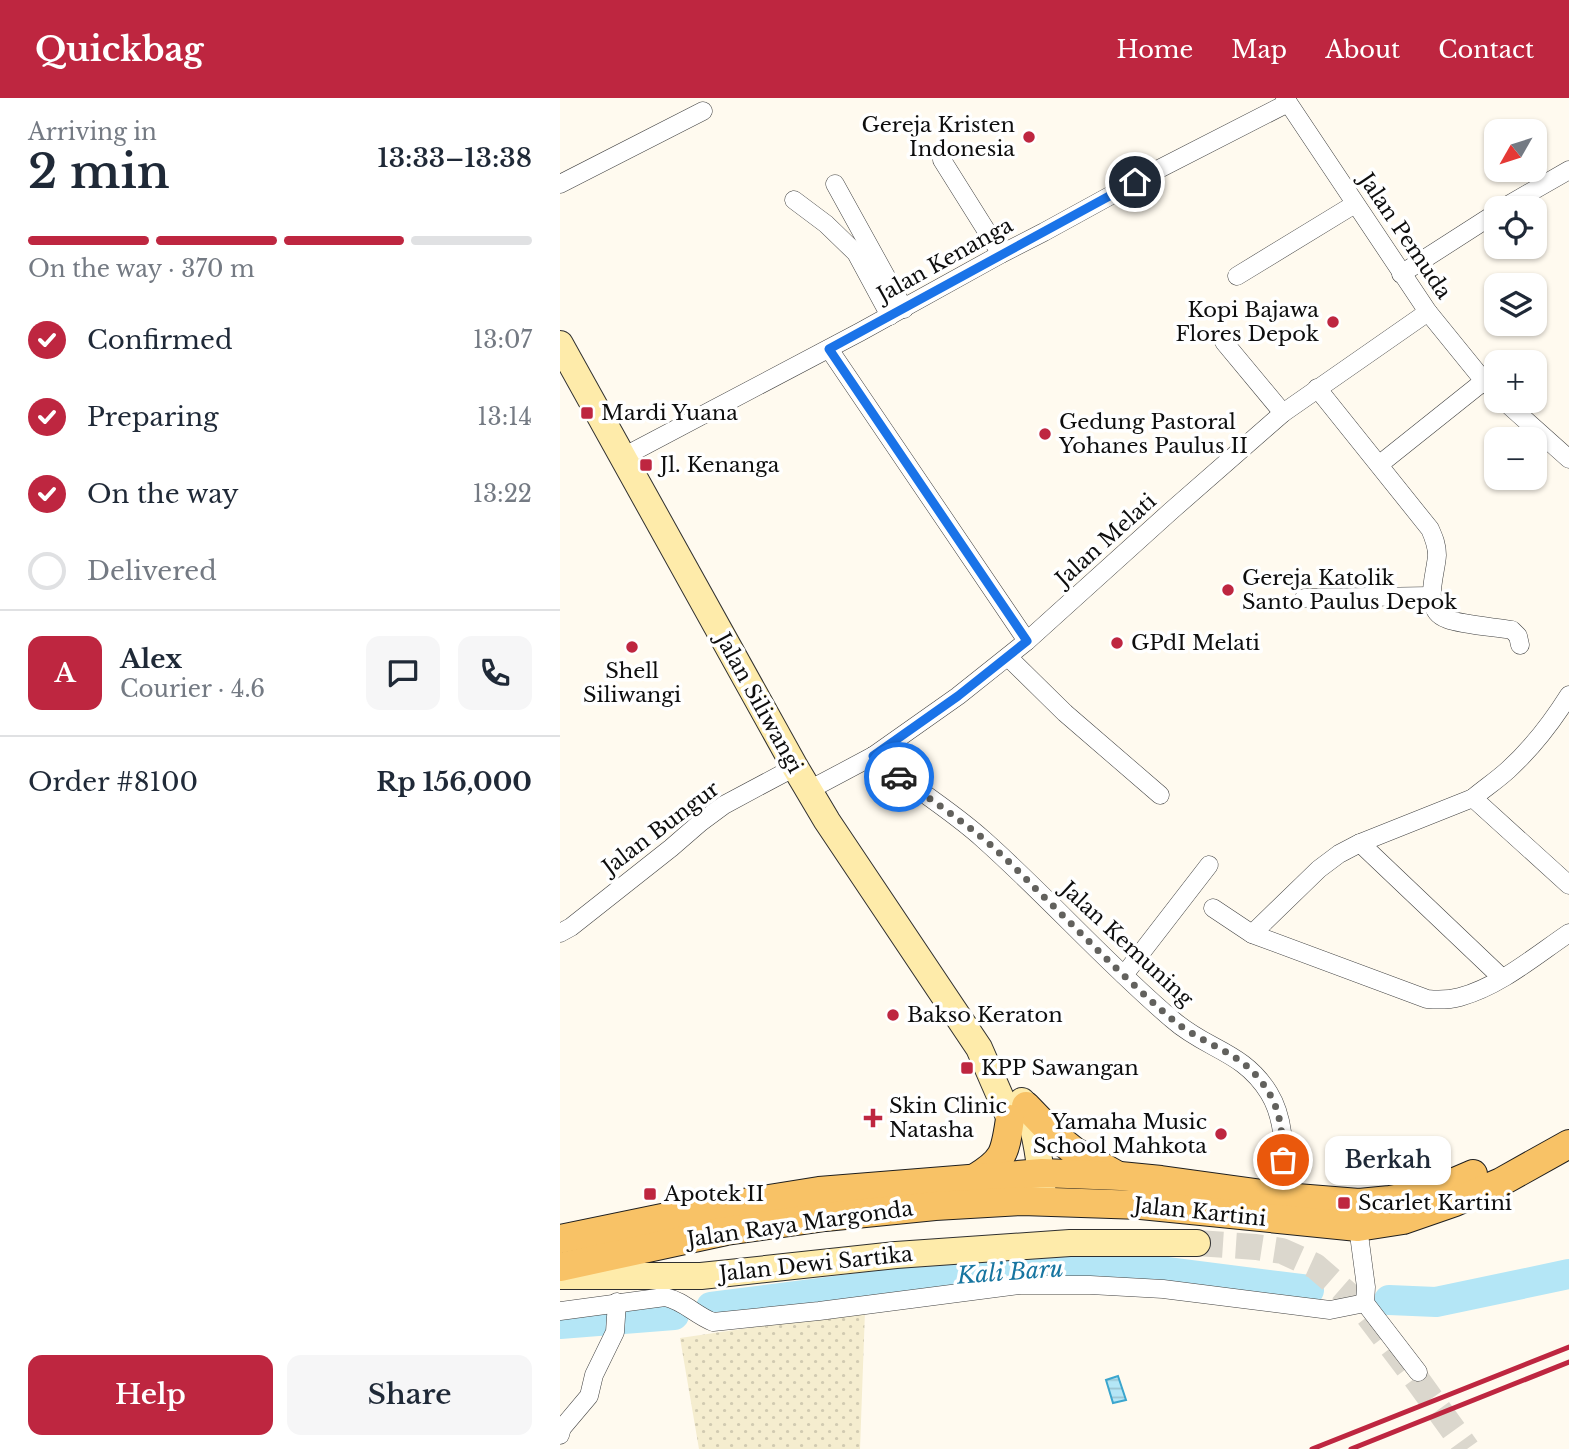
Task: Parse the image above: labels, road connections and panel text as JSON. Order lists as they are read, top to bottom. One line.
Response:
{"streets":{"main road":["Jalan Siliwangi","Jalan Kartini","Jalan Raya Margonda","Jalan Dewi Sartika"],"street":["Jalan Pemuda","Jalan Kenanga","Jalan Melati","Jalan Bungur","Jalan Kemuning"]},"crossings":[["Jalan Pemuda","Jalan Kenanga"],["Jalan Pemuda","Jalan Melati"],["Jalan Kenanga","Jalan Siliwangi"],["Jalan Melati","Jalan Siliwangi"],["Jalan Melati","Jalan Kemuning"],["Jalan Siliwangi","Jalan Bungur"],["Jalan Siliwangi","Jalan Kartini"],["Jalan Siliwangi","Jalan Raya Margonda"],["Jalan Kartini","Jalan Raya Margonda"]],"water":["Kali Baru"],"places":{"other":["Gereja Kristen Indonesia","Kopi Bajawa Flores Depok","Gedung Pastoral Yohanes Paulus II","Gereja Katolik Santo Paulus Depok","GPdI Melati","Shell Siliwangi","Bakso Keraton","Yamaha Music School Mahkota","Berkah"],"transit":["Mardi Yuana","Jl. Kenanga","KPP Sawangan","Apotek II","Scarlet Kartini"],"health":["Skin Clinic Natasha"]},"north":"bottom left","page":{"header":"Quickbag","nav":["Home","Map","About","Contact"],"heading":["2 min","Arriving in","13:33–13:38"],"panel":["Alex","Courier · 4.6","Order #8100","Rp 156,000"],"map_buttons":["+","−"],"bar":"On the way · 370 m","list":[["Confirmed","13:07"],["Preparing","13:14"],["On the way","13:22"],"Delivered"],"round":"A","bubble":"Berkah","buttons":["Help","Share"]}}
